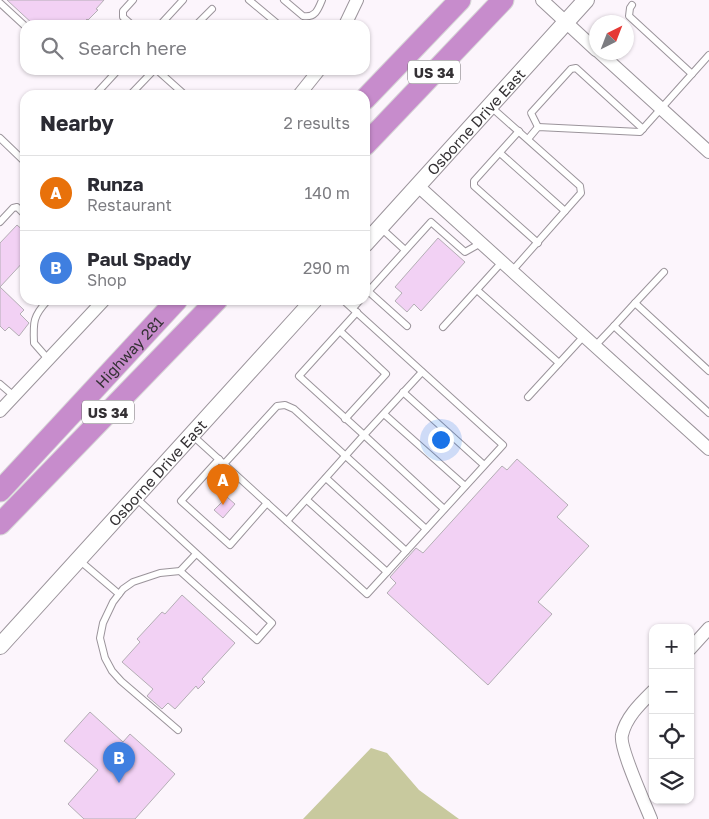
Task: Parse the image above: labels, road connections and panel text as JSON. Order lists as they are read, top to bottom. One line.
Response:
{"streets":{"highway":["US 34","Highway 281"],"street":["Osborne Drive East"]},"north":"top right","page":{"search":"Search here","heading":["Nearby","2 results"],"list":[{"mark":"A","name":"Runza","note":"Restaurant","value":"140 m"},{"mark":"B","name":"Paul Spady","note":"Shop","value":"290 m"}],"pins":["A","B"],"map_buttons":["+","−"]}}
